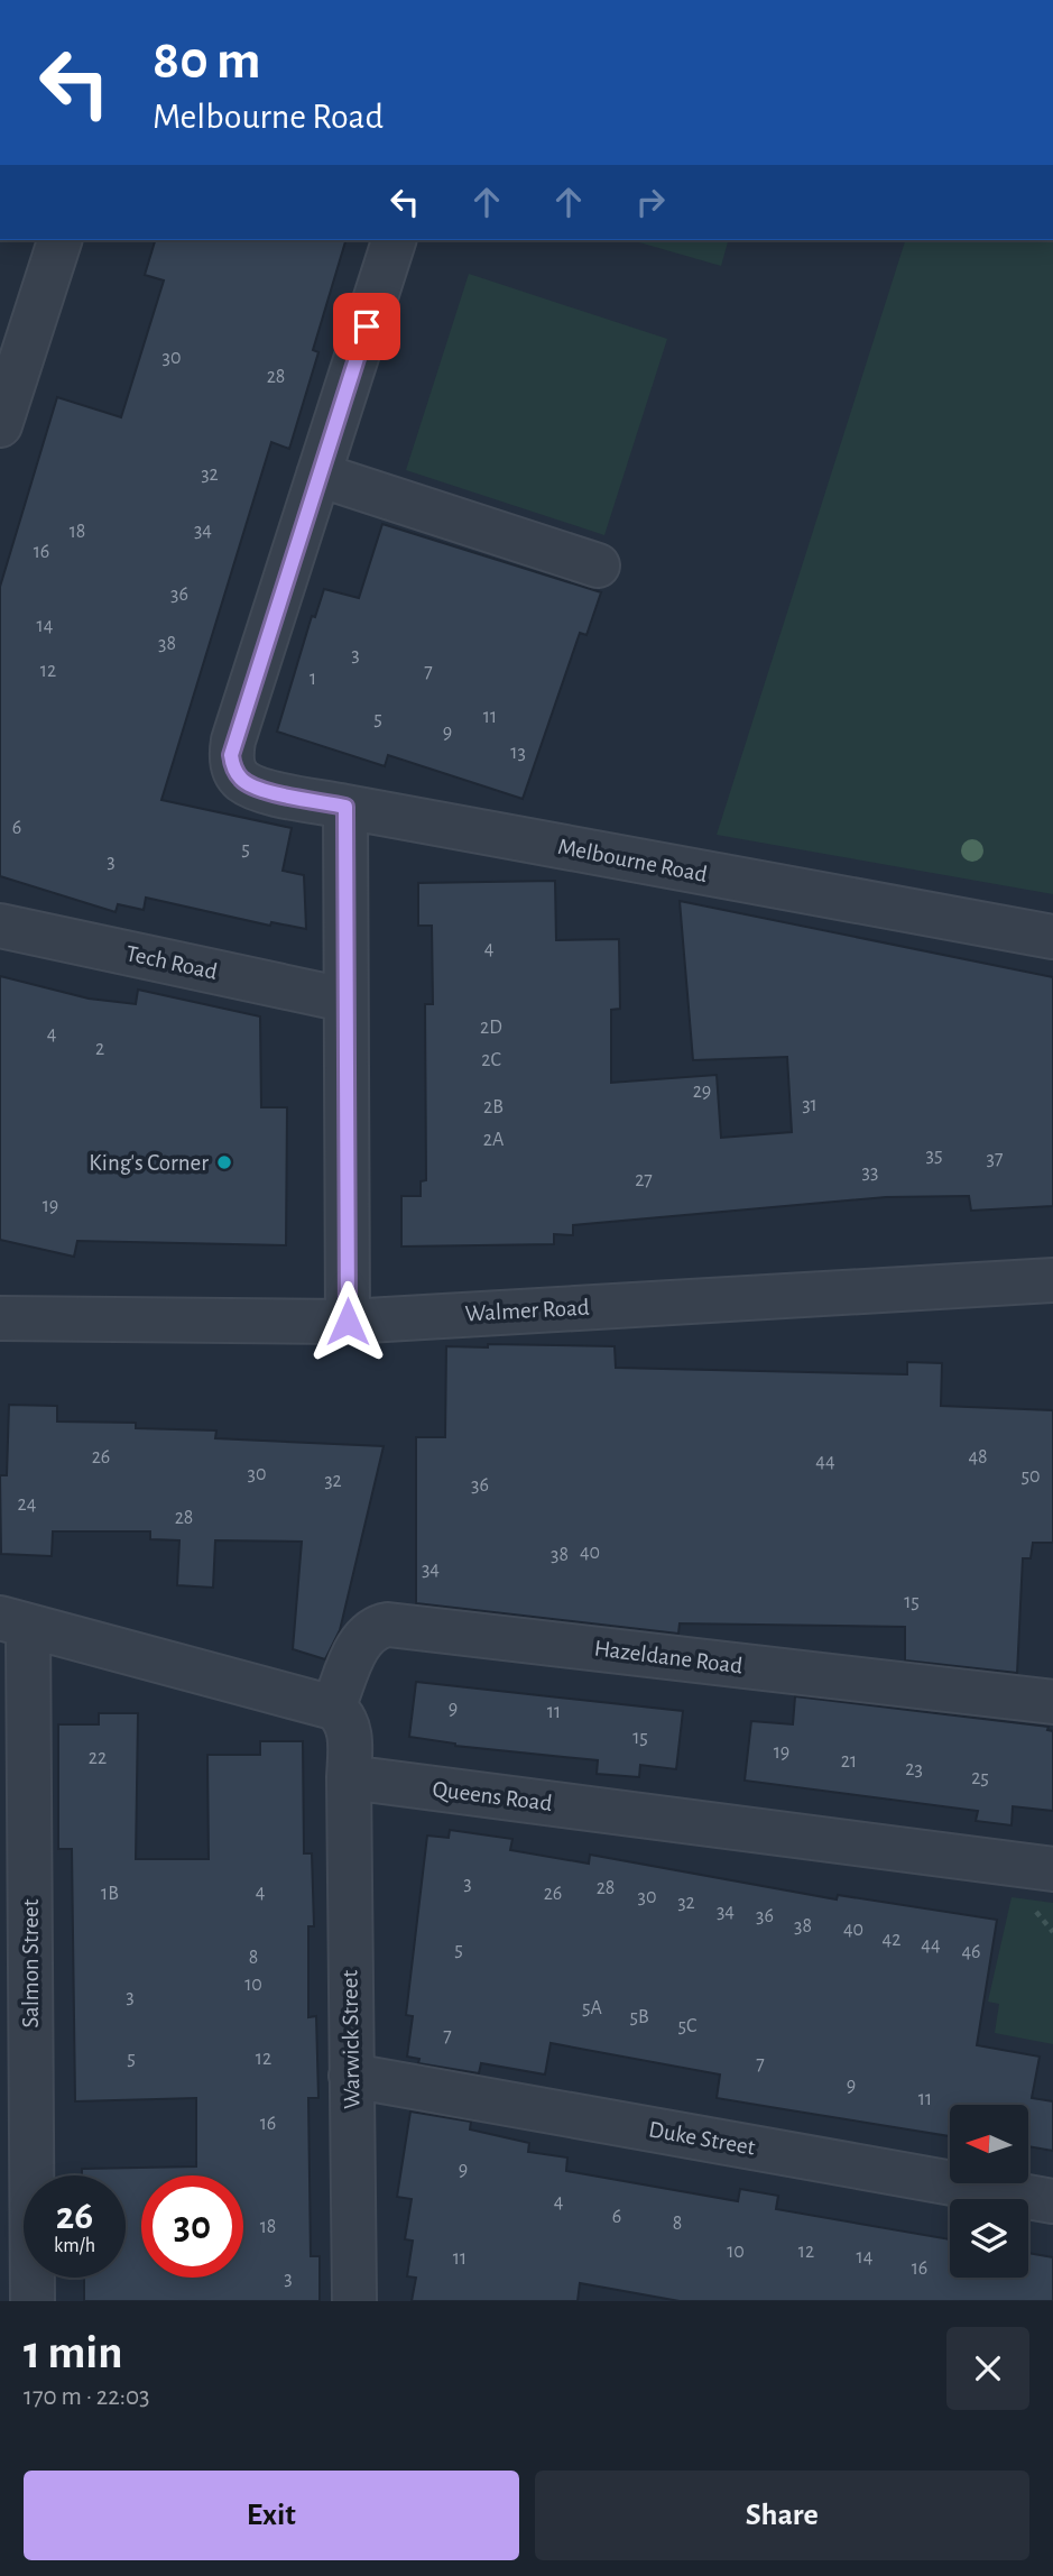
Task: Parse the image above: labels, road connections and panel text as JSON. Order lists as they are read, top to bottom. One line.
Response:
{"streets":{"street":["Melbourne Road","Tech Road","Walmer Road","Hazeldane Road","Queens Road","Salmon Street","Warwick Street","Duke Street"]},"crossings":[["Queens Road","Warwick Street"],["Warwick Street","Duke Street"]],"places":["King's Corner"],"house_numbers":["30","28","32","34","18","16","36","14","38","3","12","7","1","11","5","9","13","6","5","3","4","2D","4","2","2C","29","31","2B","2A","35","37","33","27","19","26","48","44","30","50","32","36","24","28","40","38","34","15","9","11","15","19","22","21","23","25","3","28","4","1B","26","30","32","34","36","38","40","42","44","5","46","8","10","3","5A","5B","5C","7","5","12","7","9","11","16","9","4","6","8","18","10","12","14","11","16","3"],"north":"left","page":{"turn":["80 m","Melbourne Road"],"speed":"26 km/h","limit":"30","heading":["1 min","170 m · 22:03"],"buttons":["Exit","Share"]}}
